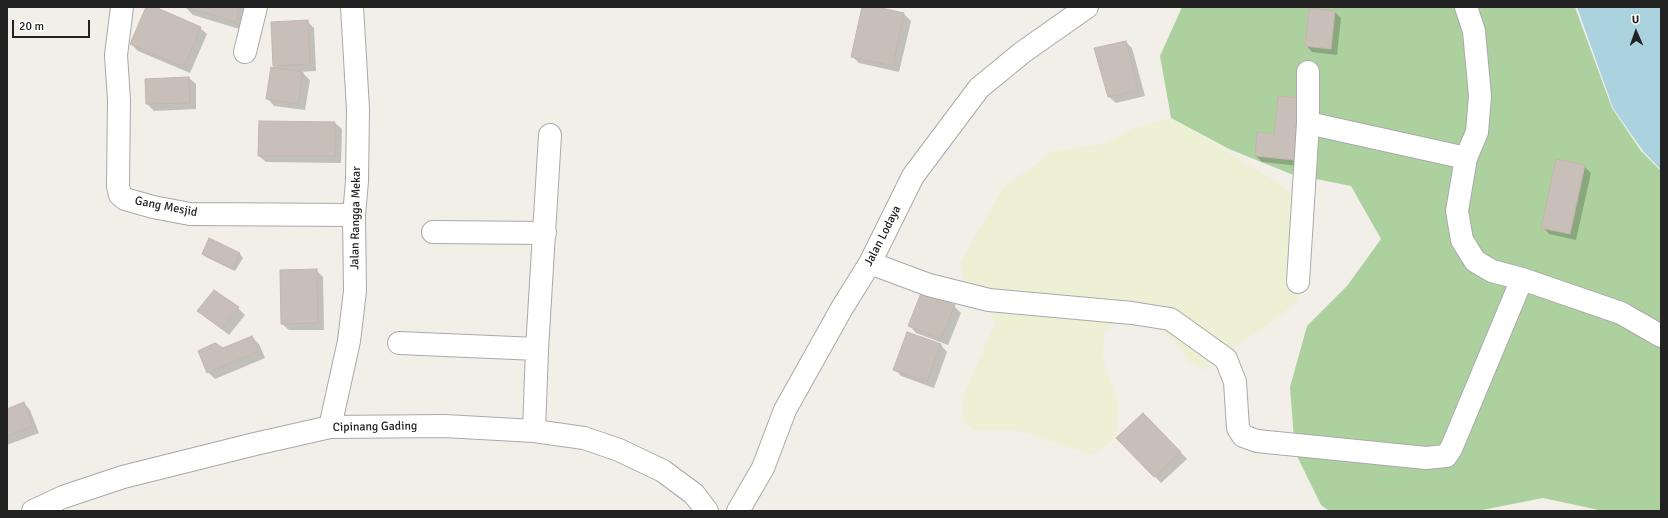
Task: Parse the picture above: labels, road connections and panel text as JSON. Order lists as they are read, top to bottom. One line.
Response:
{"streets":{"street":["Gang Mesjid","Jalan Rangga Mekar","Jalan Lodaya","Cipinang Gading"]},"crossings":[["Gang Mesjid","Jalan Rangga Mekar"],["Jalan Rangga Mekar","Cipinang Gading"]],"scale_bar":"20 m","north":"top"}
